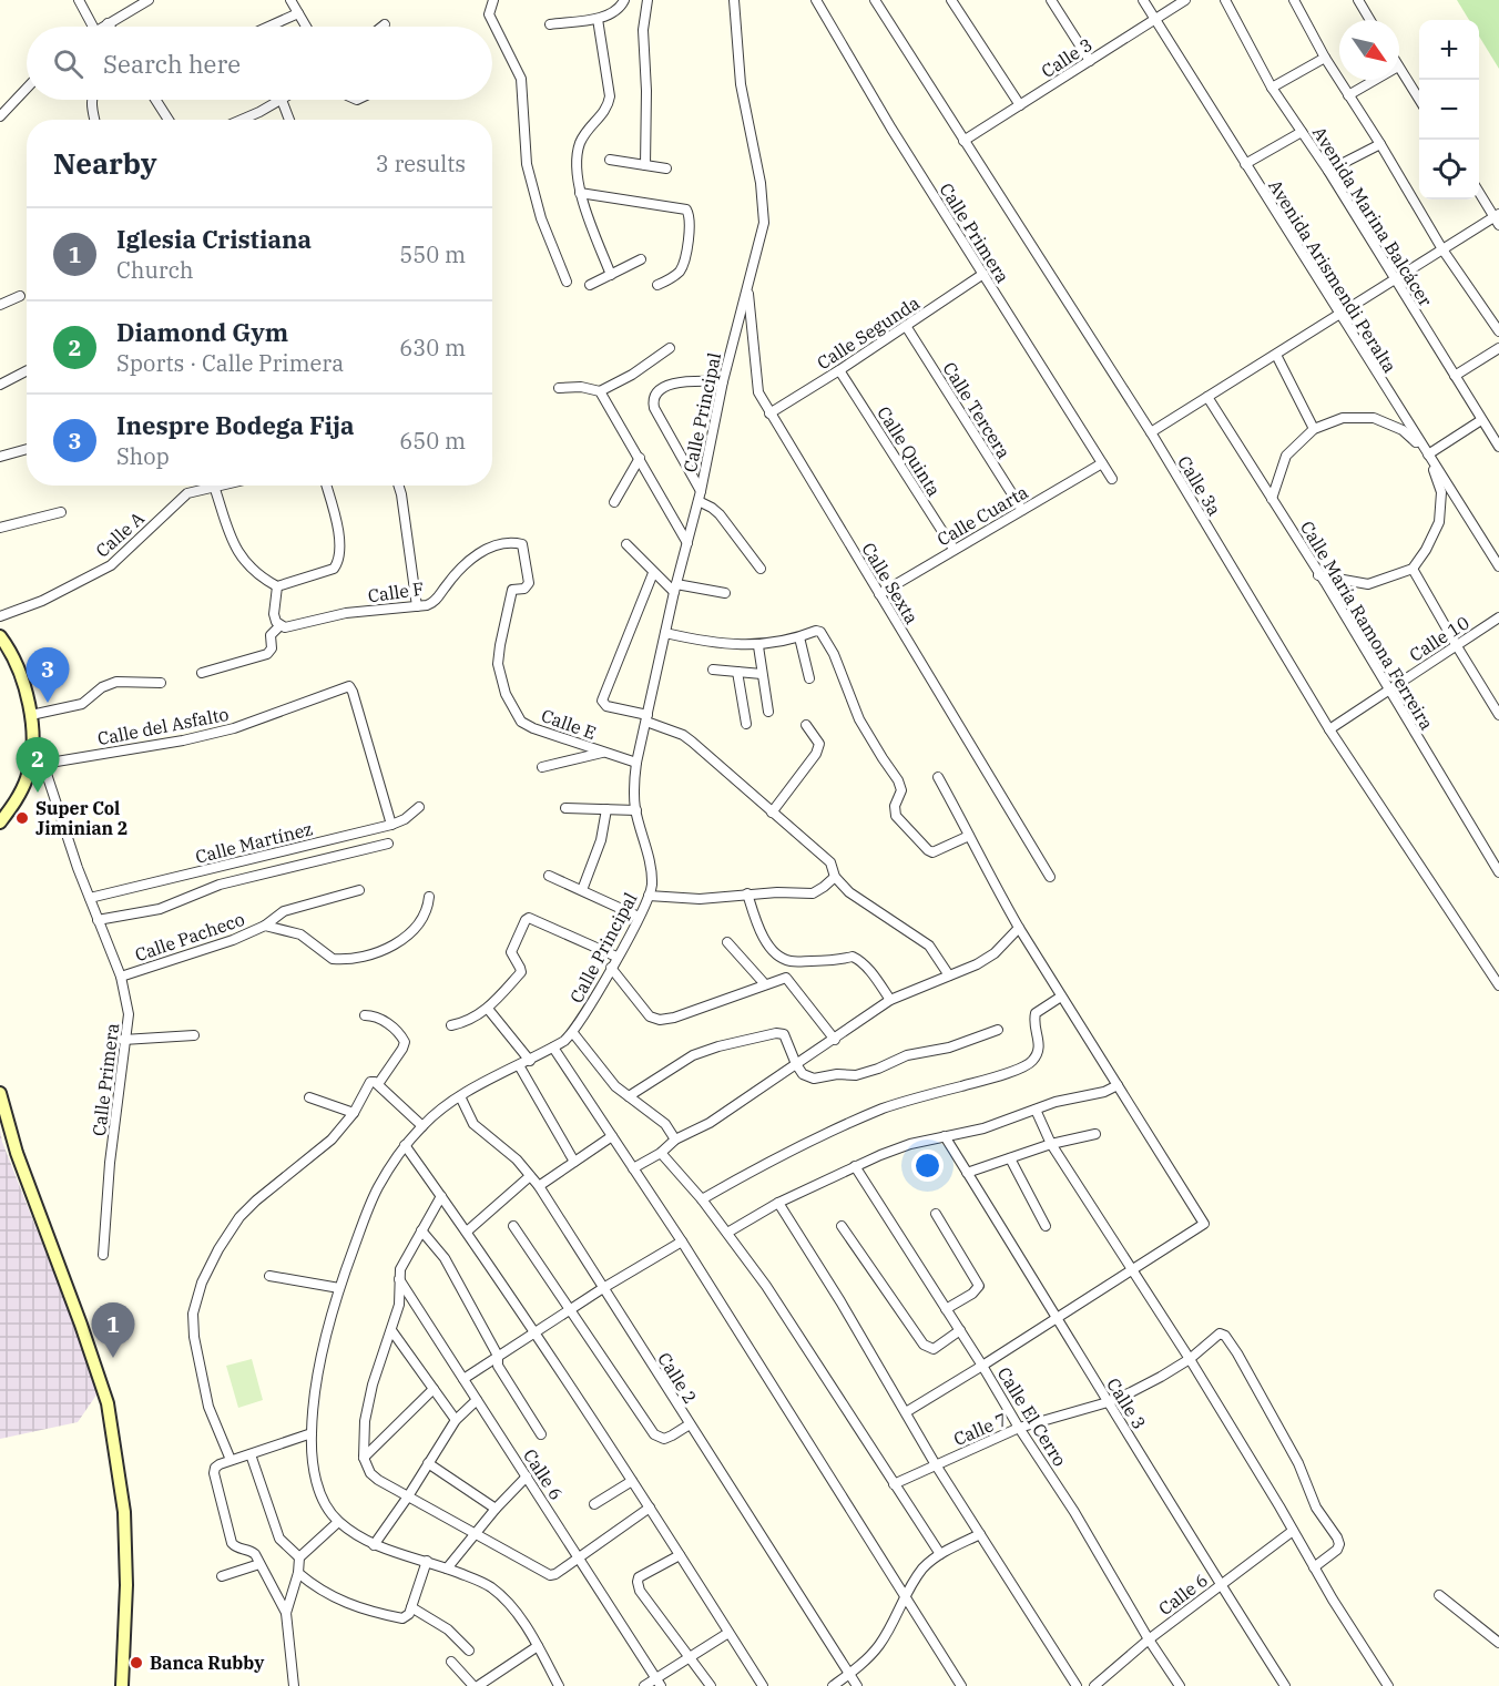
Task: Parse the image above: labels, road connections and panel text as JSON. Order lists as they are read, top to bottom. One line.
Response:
{"streets":{"street":["Calle 3","Avenida Marina Balcácer","Calle Primera","Avenida Arismendi Peralta","Calle Segunda","Calle Tercera","Calle Principal","Calle Quinta","Calle 3a","Calle Cuarta","Calle A","Calle Sexta","Calle F","Calle María Ramona Ferreira","Calle 10","Calle E","Calle del Asfalto","Calle Martínez","Calle Pacheco","Calle 2","Calle El Cerro","Calle 7","Calle 6"]},"crossings":[["Calle 3","Avenida Arismendi Peralta"],["Calle 3","Calle 3a"],["Calle 3","Calle 7"],["Calle 3","Calle 6"],["Calle Primera","Calle Segunda"],["Calle Primera","Calle Cuarta"],["Calle Primera","Calle del Asfalto"],["Calle Primera","Calle Martínez"],["Calle Primera","Calle Pacheco"],["Avenida Arismendi Peralta","Calle María Ramona Ferreira"],["Calle Segunda","Calle Tercera"],["Calle Segunda","Calle Quinta"],["Calle Segunda","Calle Sexta"],["Calle Tercera","Calle Cuarta"],["Calle Principal","Calle Sexta"],["Calle Principal","Calle E"],["Calle Principal","Calle 2"],["Calle Quinta","Calle Cuarta"],["Calle 3a","Calle 10"],["Calle Cuarta","Calle Sexta"],["Calle F","Calle E"],["Calle María Ramona Ferreira","Calle 10"],["Calle del Asfalto","Calle Martínez"],["Calle El Cerro","Calle 7"],["Calle El Cerro","Calle 6"]],"places":["Super Col Jiminian 2","Banca Rubby"],"north":"bottom right","page":{"map_buttons":["+","−"],"search":"Search here","heading":["Nearby","3 results"],"list":[{"mark":"1","name":"Iglesia Cristiana","note":"Church","value":"550 m"},{"mark":"2","name":"Diamond Gym","note":"Sports · Calle Primera","value":"630 m"},{"mark":"3","name":"Inespre Bodega Fija","note":"Shop","value":"650 m"}],"pins":["3","2","1"]}}
